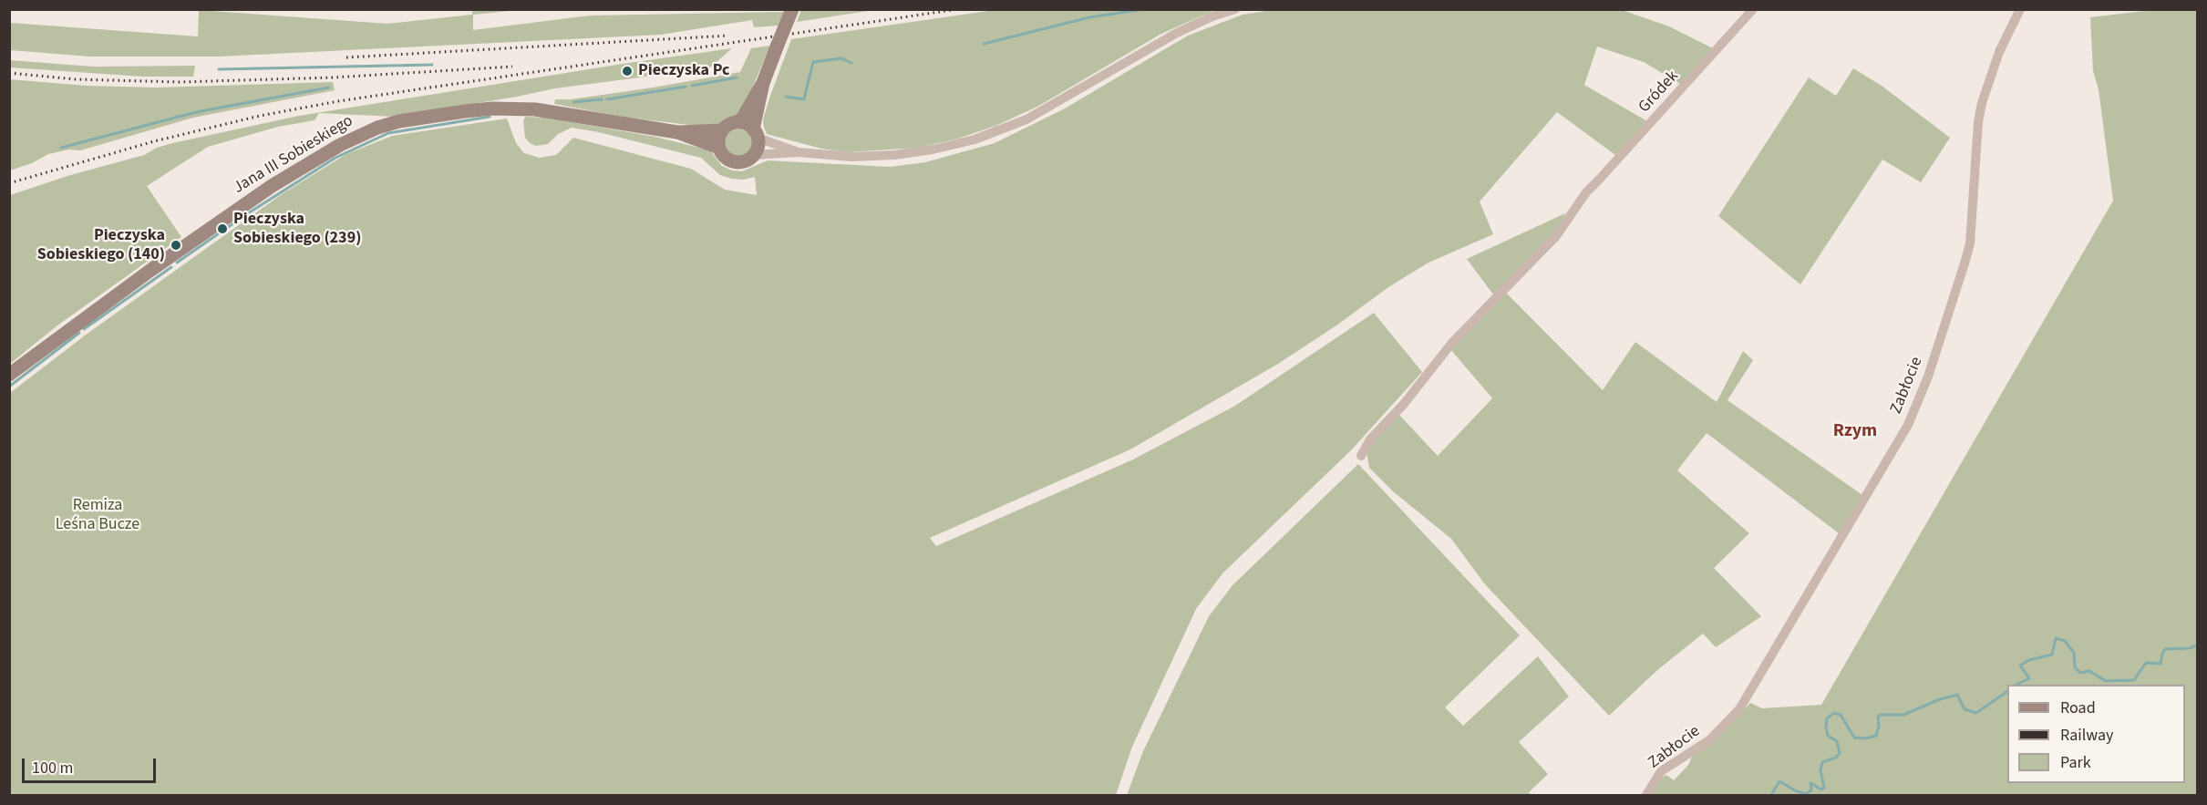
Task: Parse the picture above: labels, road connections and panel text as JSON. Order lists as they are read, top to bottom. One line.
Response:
{"streets":{"street":["Gródek","Jana III Sobieskiego","Zabłocie"]},"districts":["Rzym"],"parks":["Remiza Leśna Bucze"],"places":["Pieczyska Pc","Pieczyska Sobieskiego (239)","Pieczyska Sobieskiego (140)"],"legend":["Road","Railway","Park"],"scale_bar":"100 m"}
